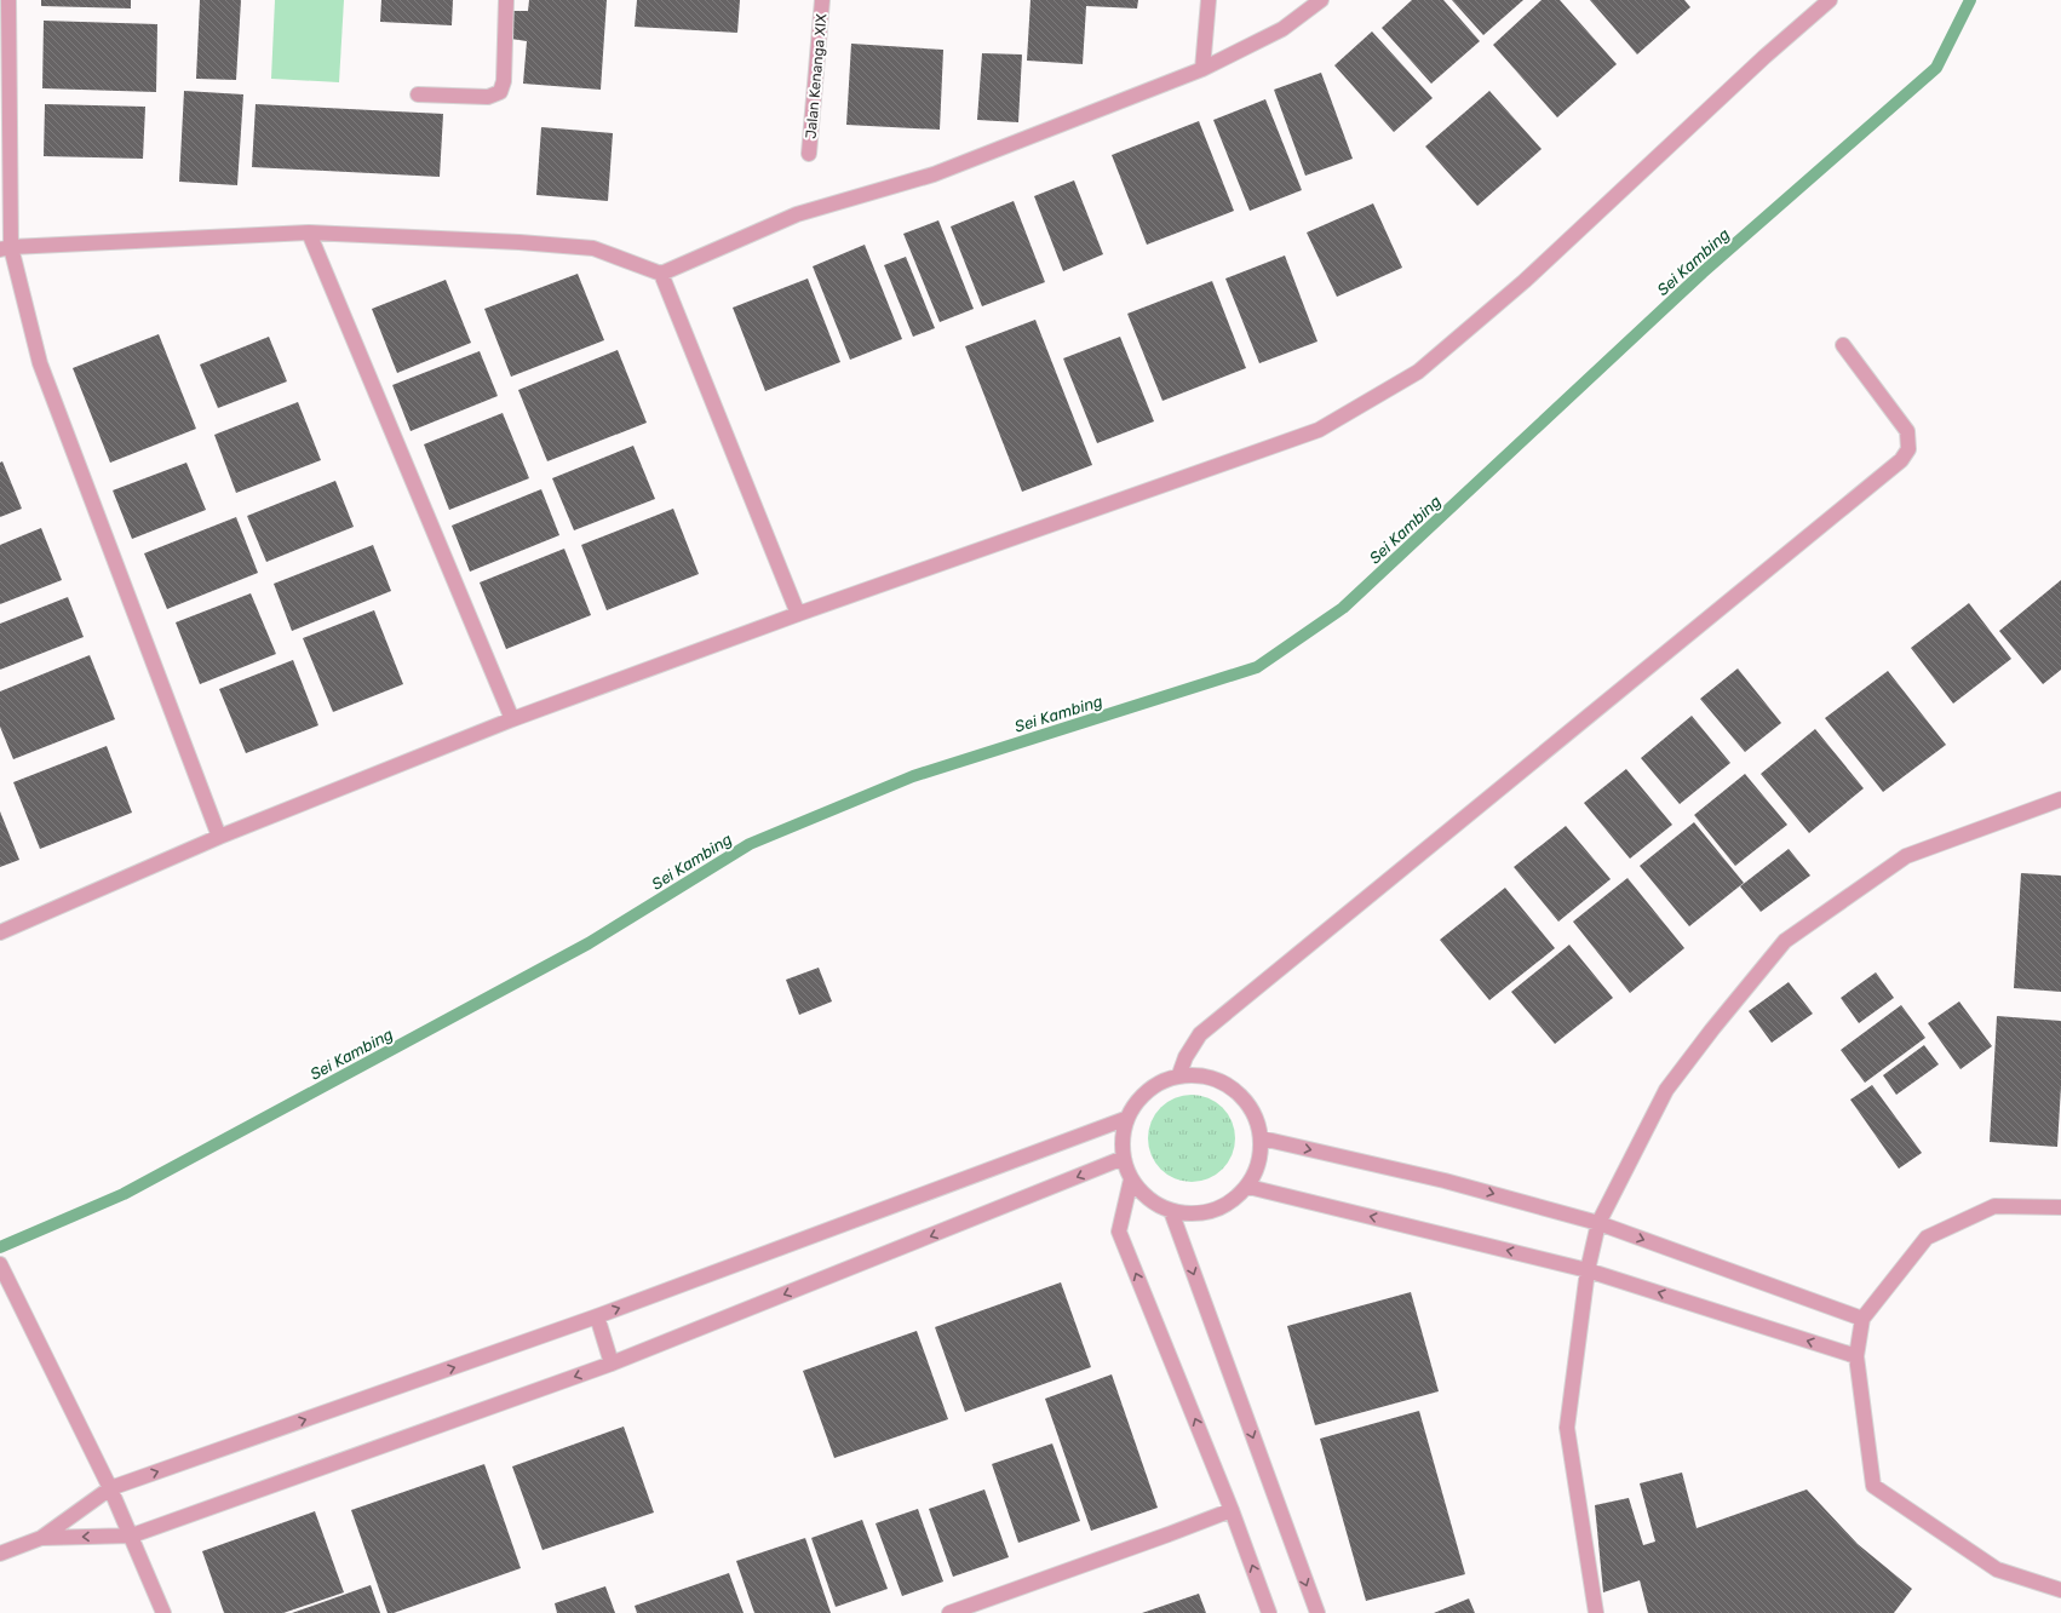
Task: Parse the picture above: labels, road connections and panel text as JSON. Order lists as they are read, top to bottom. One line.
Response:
{"streets":{"street":["Jalan Kenanga XIX"]},"water":["Sei Kambing"]}
